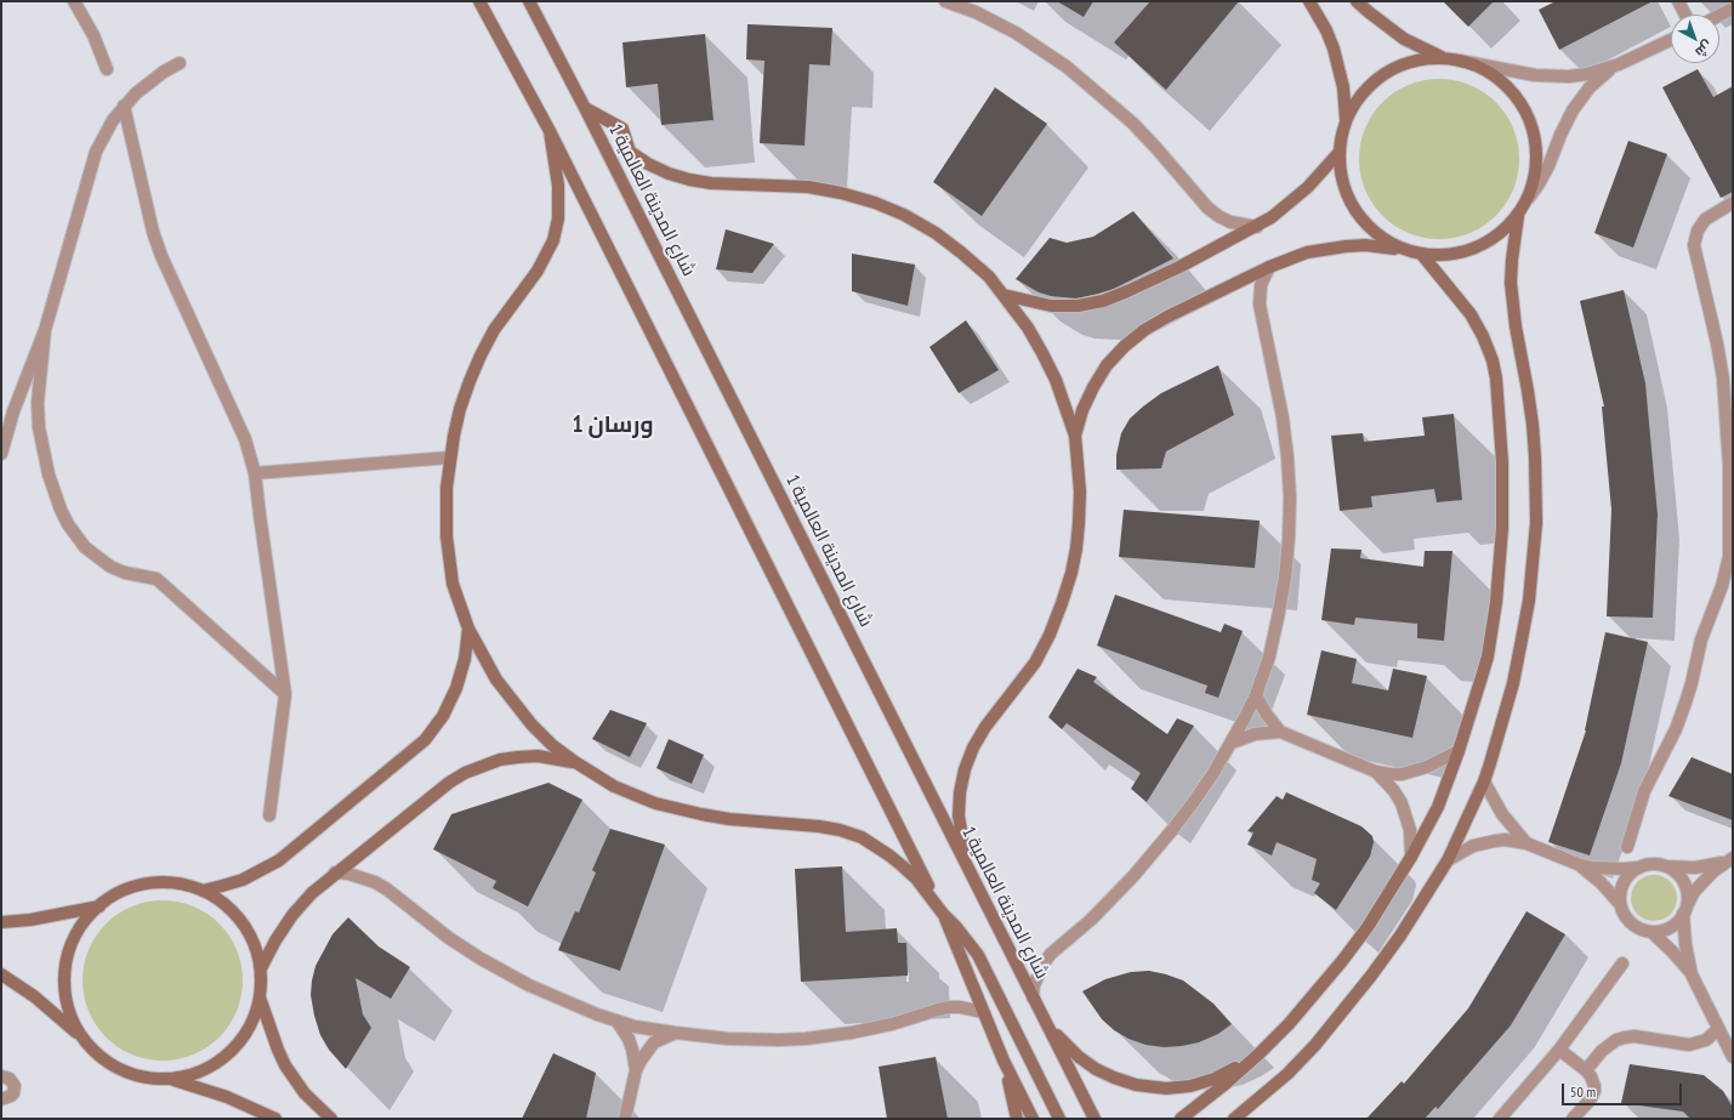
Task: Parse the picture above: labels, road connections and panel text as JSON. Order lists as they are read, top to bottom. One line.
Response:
{"streets":{"street":["شارع المدينة العالمية 1"]},"districts":["ورسان 1"],"scale_bar":"50 m","north":"bottom right"}
